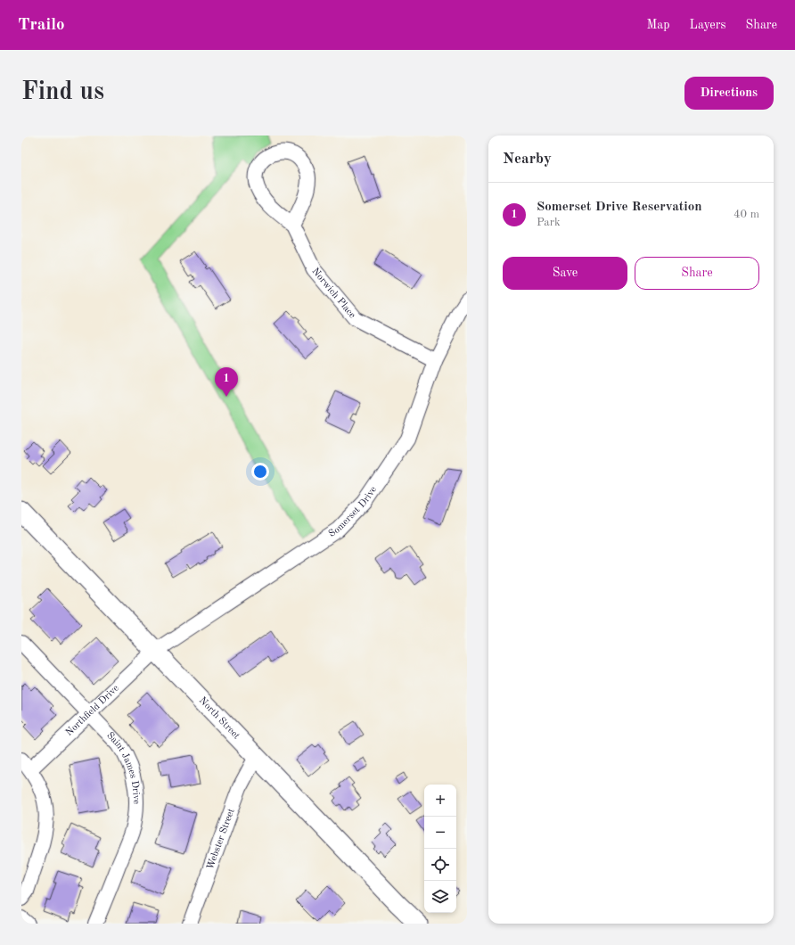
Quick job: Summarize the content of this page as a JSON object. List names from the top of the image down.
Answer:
{
  "streets": {
    "main road": ["North Street"],
    "street": [
      "Norwich Place",
      "Somerset Drive",
      "Northfield Drive",
      "Saint James Drive",
      "Webster Street"
    ]
  },
  "crossings": [
    ["Norwich Place", "Somerset Drive"],
    ["Somerset Drive", "Northfield Drive"],
    ["Somerset Drive", "North Street"],
    ["Northfield Drive", "North Street"],
    ["Northfield Drive", "Saint James Drive"],
    ["North Street", "Webster Street"]
  ],
  "page": {
    "header": "Trailo",
    "nav": ["Map", "Layers", "Share"],
    "buttons": [
      "Directions",
      ["Save", "Share"]
    ],
    "title": "Find us",
    "heading": "Nearby",
    "list": [
      {
        "mark": "1",
        "name": "Somerset Drive Reservation",
        "note": "Park",
        "value": "40 m"
      }
    ],
    "pins": "1",
    "map_buttons": ["+", "−"]
  }
}
